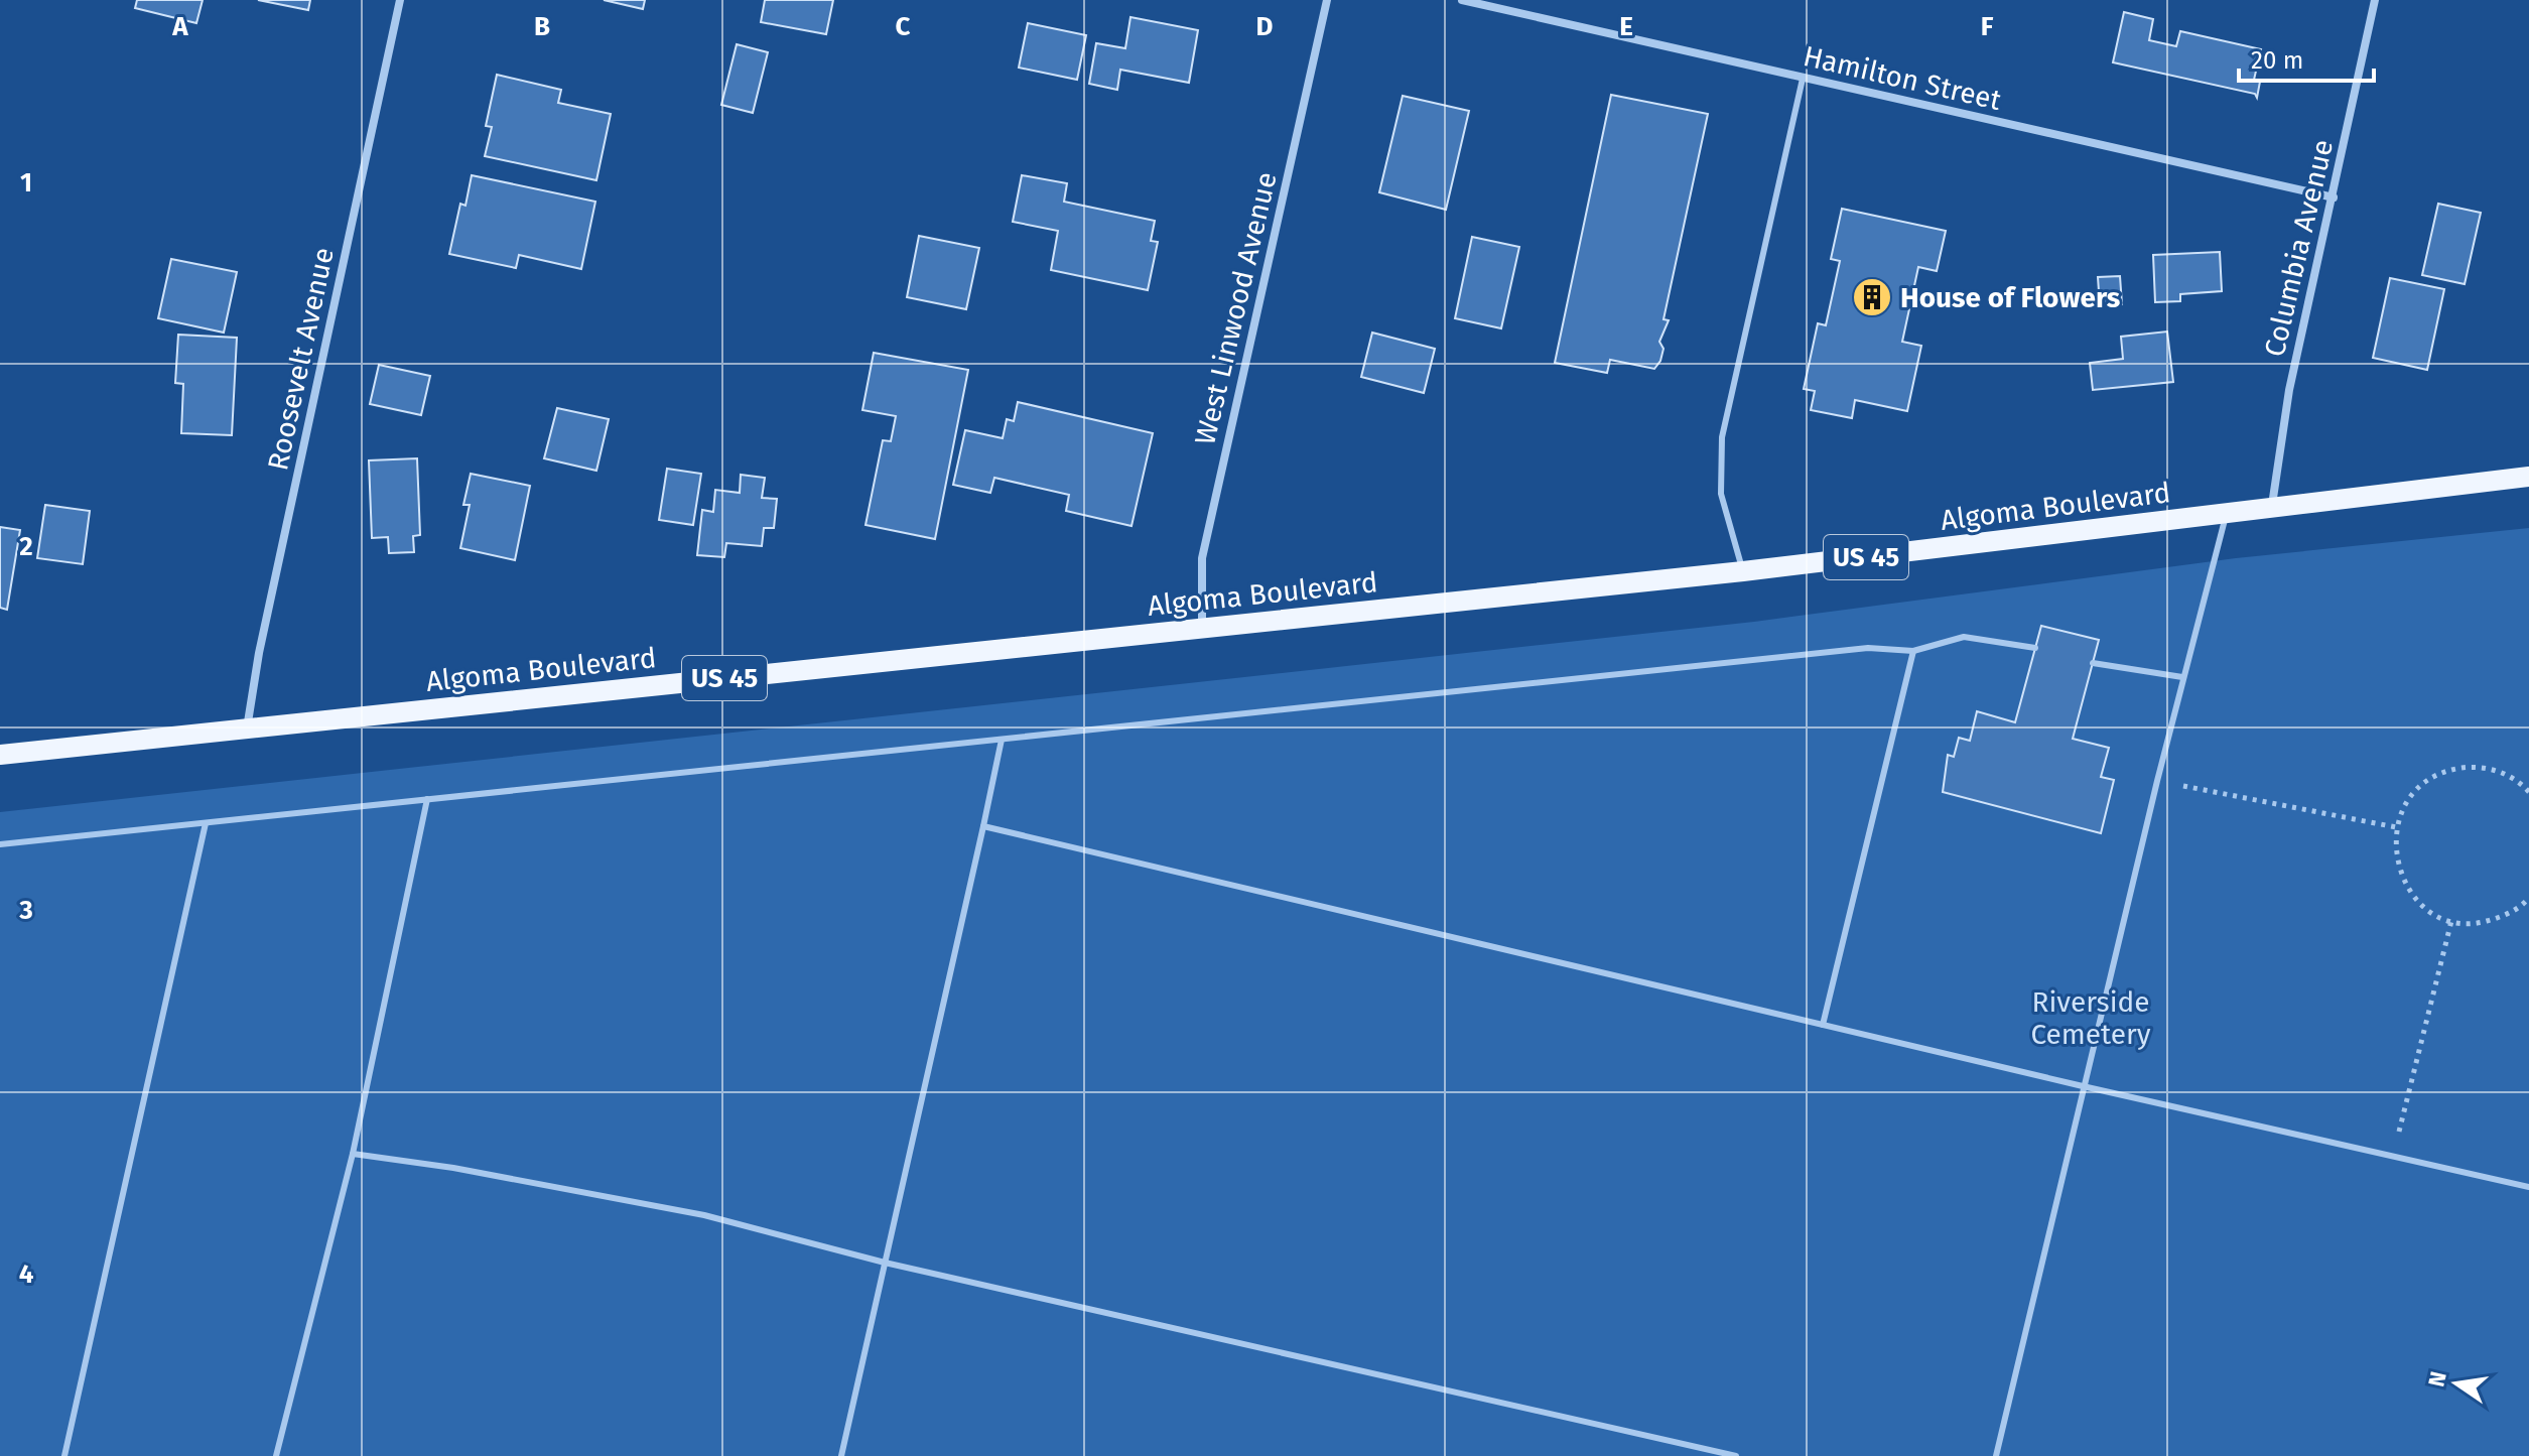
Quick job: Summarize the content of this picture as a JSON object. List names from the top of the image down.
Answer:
{
  "streets": {
    "main road": ["Algoma Boulevard", "US 45"],
    "street": [
      "Hamilton Street",
      "Columbia Avenue",
      "West Linwood Avenue",
      "Roosevelt Avenue"
    ]
  },
  "crossings": [
    ["Hamilton Street", "Columbia Avenue"],
    ["Columbia Avenue", "Algoma Boulevard"],
    ["West Linwood Avenue", "Algoma Boulevard"],
    ["Roosevelt Avenue", "Algoma Boulevard"]
  ],
  "parks": ["Riverside Cemetery"],
  "places": {
    "building": ["House of Flowers"]
  },
  "scale_bar": "20 m",
  "north": "left",
  "grid": {
    "columns": [
      "A",
      "B",
      "C",
      "D",
      "E",
      "F"
    ],
    "rows": [
      "1",
      "2",
      "3",
      "4"
    ]
  }
}
